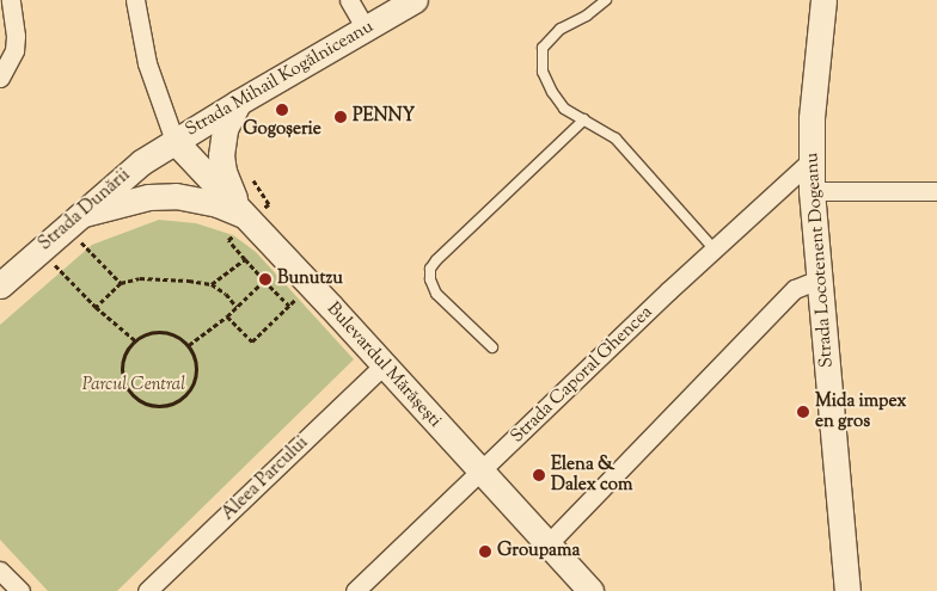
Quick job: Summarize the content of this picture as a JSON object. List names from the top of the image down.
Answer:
{
  "streets": {
    "main road": [
      "Strada Mihail Kogălniceanu",
      "Strada Dunării",
      "Strada Locotenent Dogeanu",
      "Bulevardul Mărășești"
    ],
    "street": ["Strada Caporal Ghencea", "Aleea Parcului"]
  },
  "crossings": [
    ["Strada Mihail Kogălniceanu", "Strada Dunării"],
    ["Strada Mihail Kogălniceanu", "Bulevardul Mărășești"],
    ["Strada Dunării", "Bulevardul Mărășești"],
    ["Strada Locotenent Dogeanu", "Strada Caporal Ghencea"],
    ["Bulevardul Mărășești", "Strada Caporal Ghencea"],
    ["Bulevardul Mărășești", "Aleea Parcului"]
  ],
  "parks": ["Parcul Central"],
  "places": [
    "Gogoșerie",
    "PENNY",
    "Bunutzu",
    "Mida impex en gros",
    "Elena & Dalex com",
    "Groupama"
  ]
}
